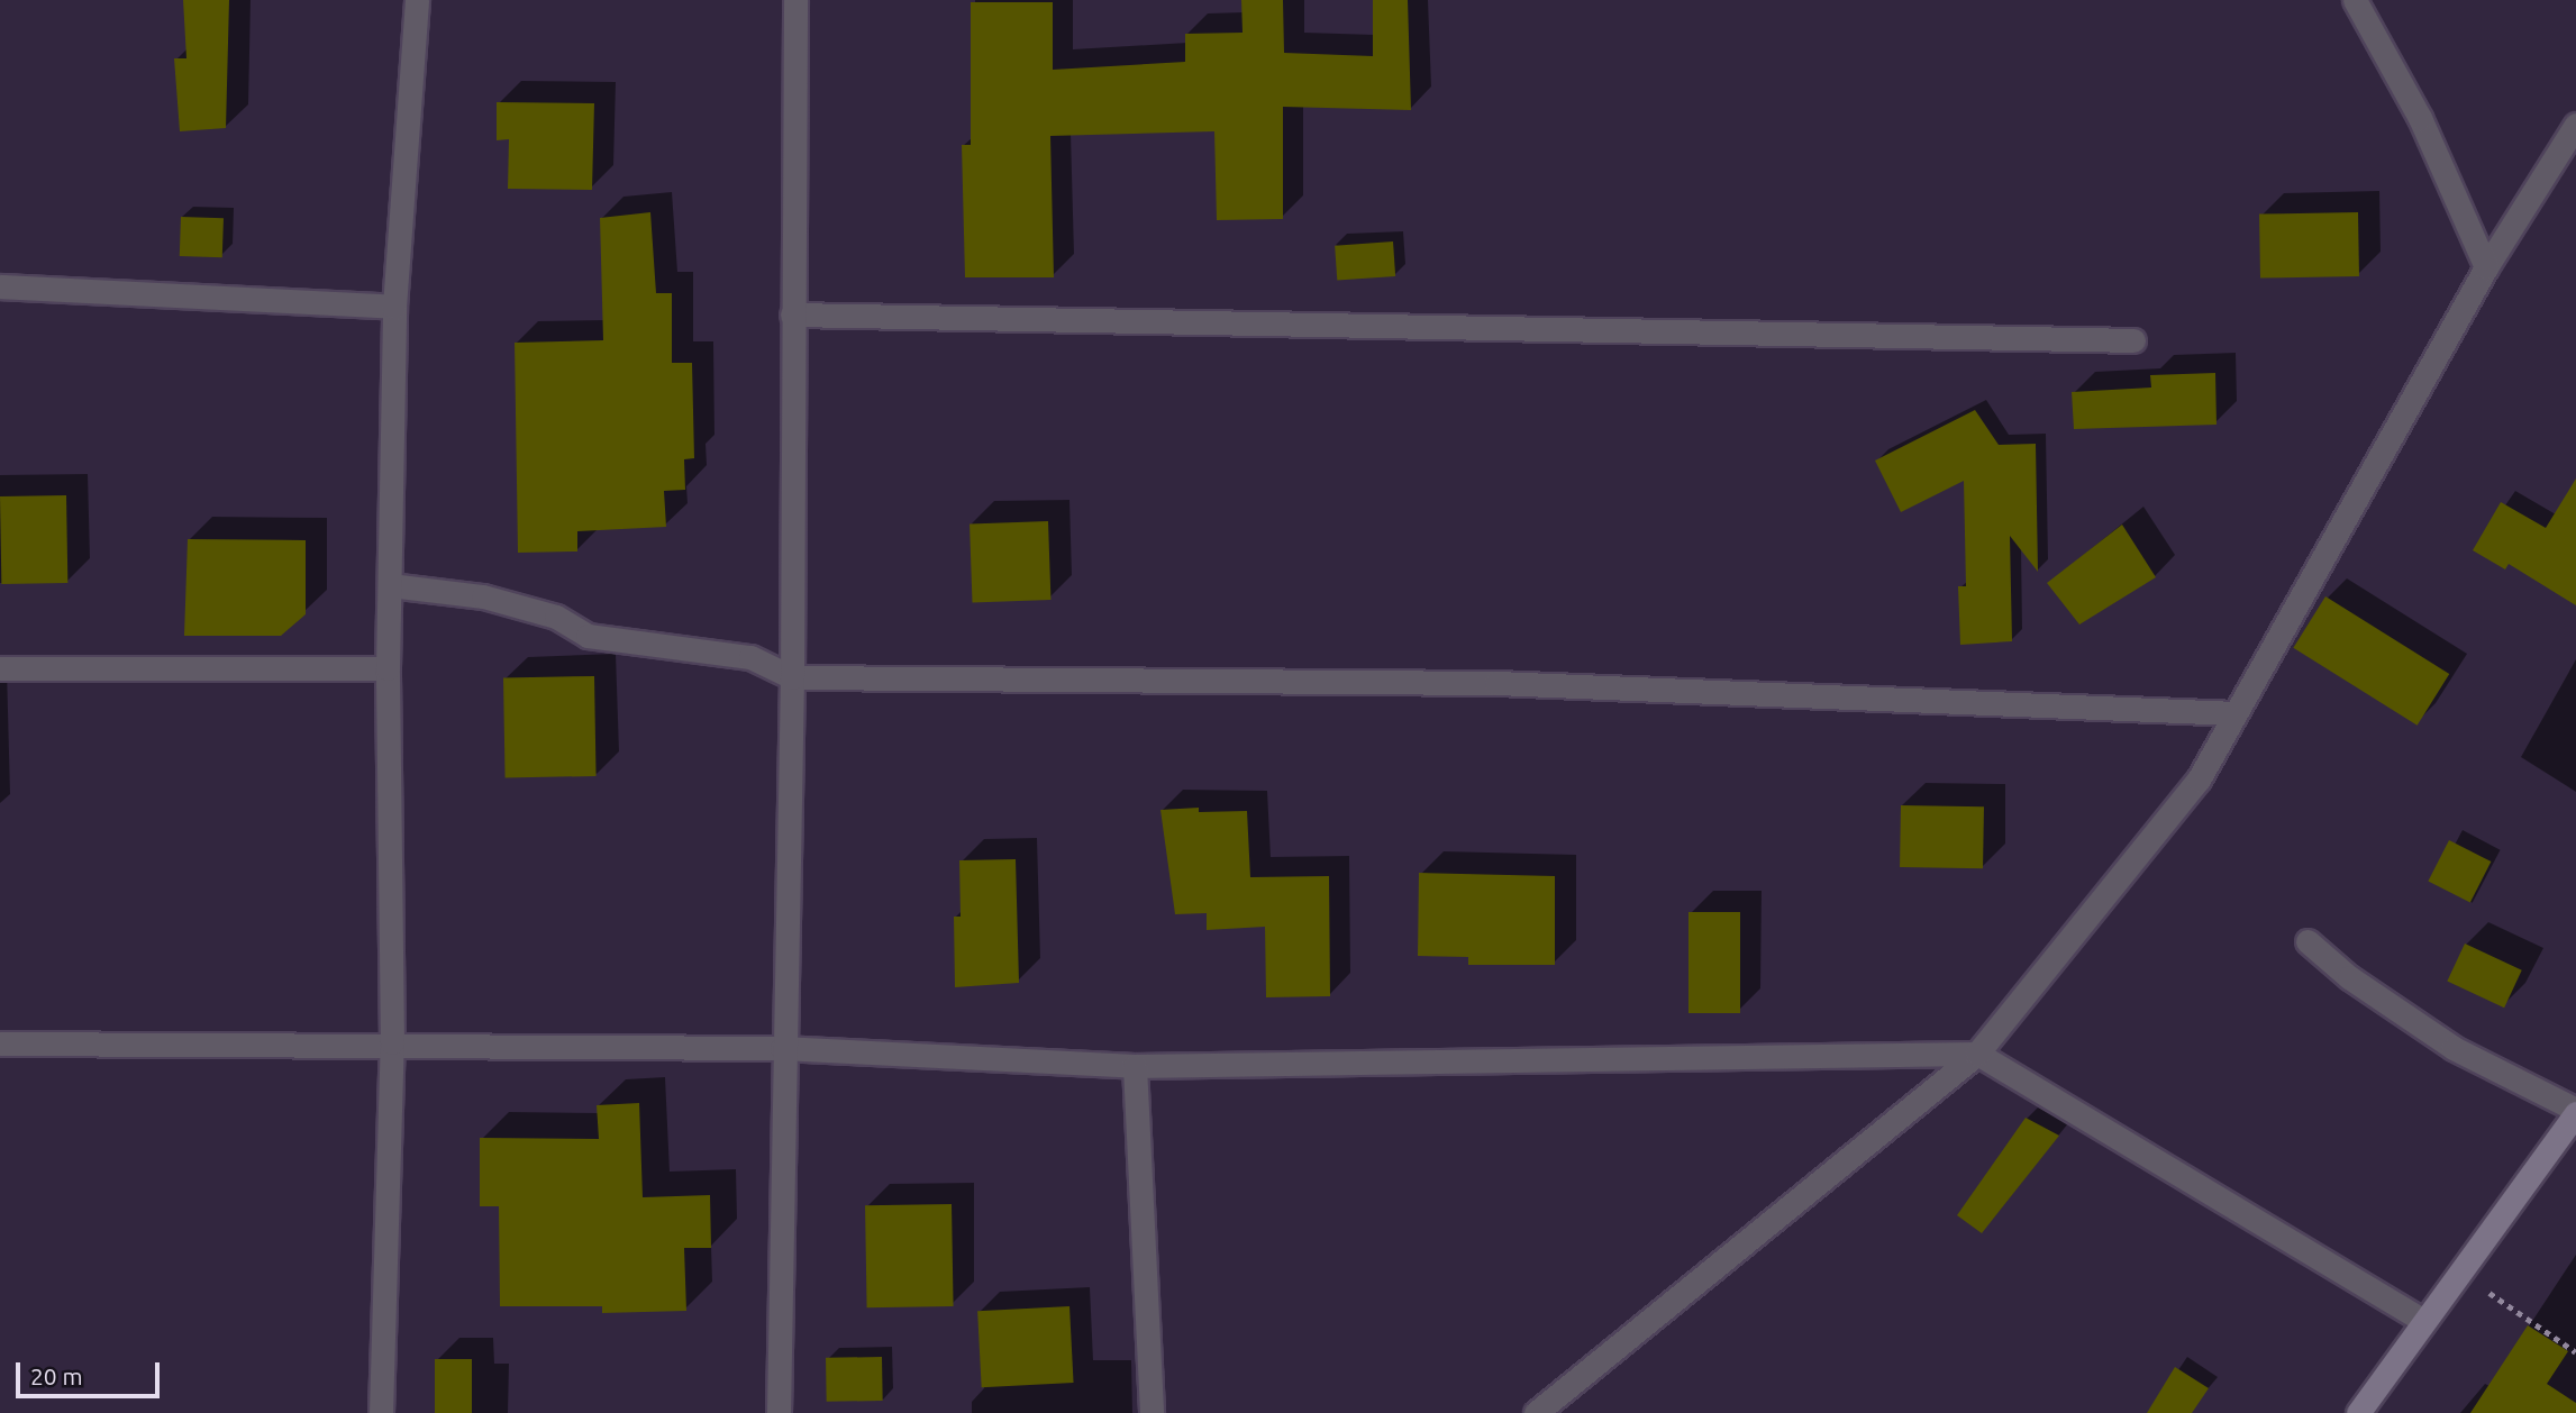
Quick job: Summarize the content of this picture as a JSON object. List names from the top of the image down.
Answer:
{
  "scale_bar": "20 m"
}
